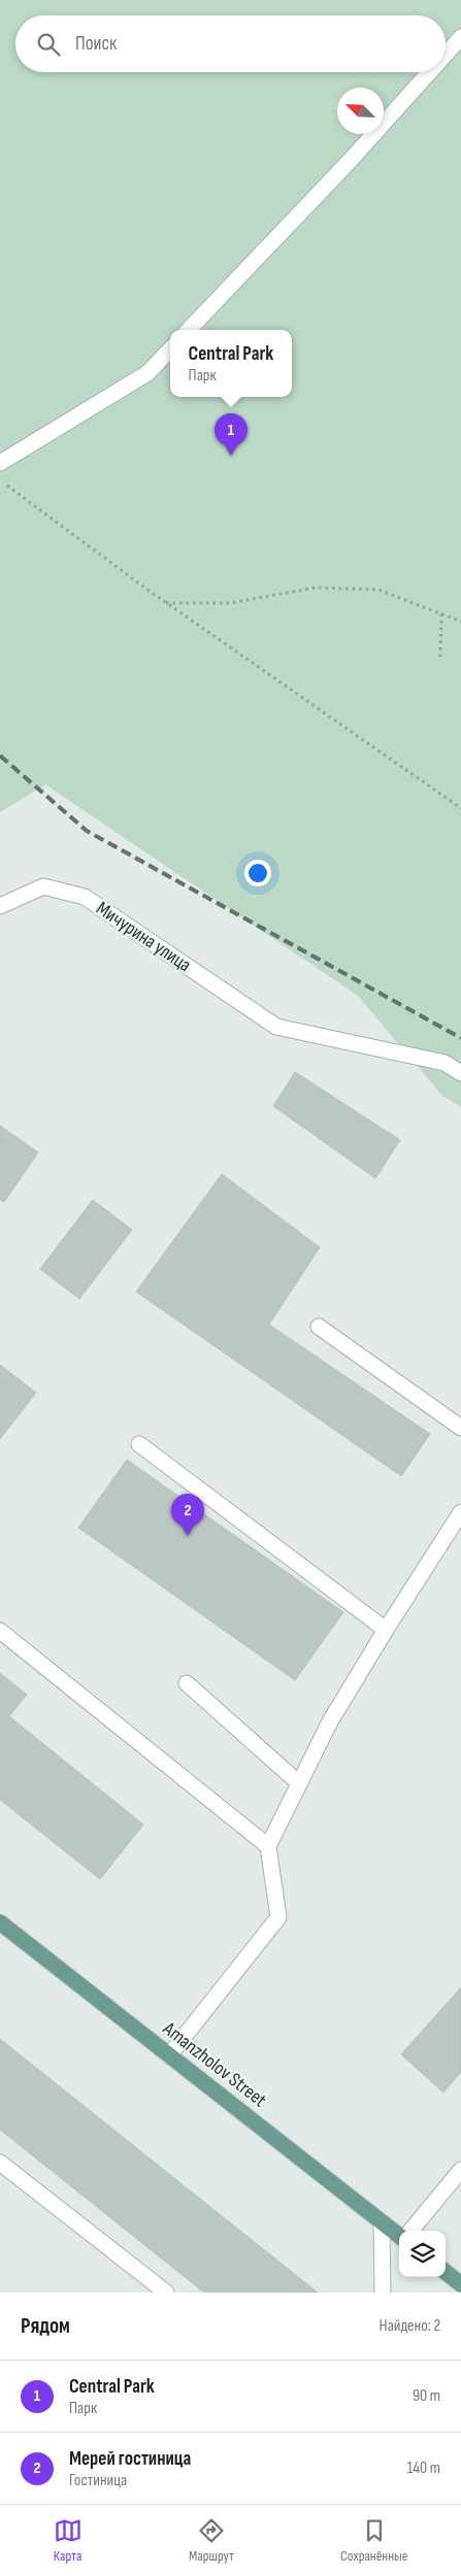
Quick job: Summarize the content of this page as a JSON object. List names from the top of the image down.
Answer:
{
  "streets": {
    "main road": ["Amanzholov Street"],
    "street": ["Мичурина улица"]
  },
  "north": "top left",
  "page": {
    "search": "Поиск",
    "popup": ["Central Park", "Парк"],
    "pins": ["1", "2"],
    "heading": ["Рядом", "Найдено: 2"],
    "list": [
      {
        "mark": "1",
        "name": "Central Park",
        "note": "Парк",
        "value": "90 m"
      },
      {
        "mark": "2",
        "name": "Мерей гостиница",
        "note": "Гостиница",
        "value": "140 m"
      }
    ],
    "nav": ["Карта", "Маршрут", "Сохранённые"]
  }
}
